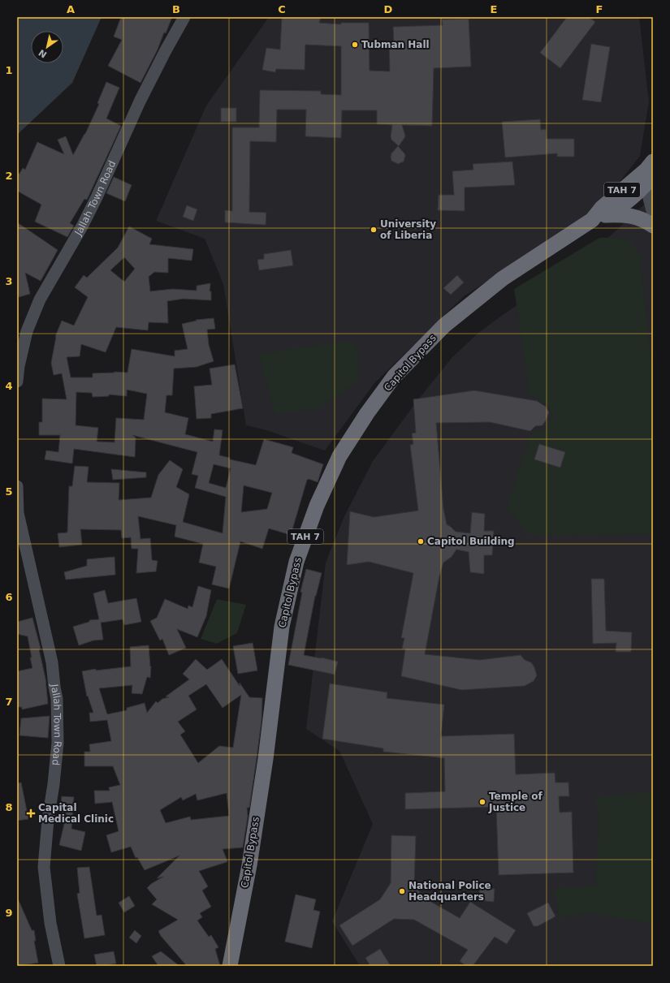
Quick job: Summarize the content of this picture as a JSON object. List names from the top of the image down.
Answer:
{
  "streets": {
    "highway": ["TAH 7", "Capitol Bypass"],
    "street": ["Jallah Town Road"]
  },
  "places": {
    "other": [
      "Tubman Hall",
      "University of Liberia",
      "Capitol Building",
      "Temple of Justice",
      "National Police Headquarters"
    ],
    "health": ["Capital Medical Clinic"]
  },
  "north": "bottom left",
  "grid": {
    "columns": [
      "A",
      "B",
      "C",
      "D",
      "E",
      "F"
    ],
    "rows": [
      "1",
      "2",
      "3",
      "4",
      "5",
      "6",
      "7",
      "8",
      "9"
    ]
  }
}
